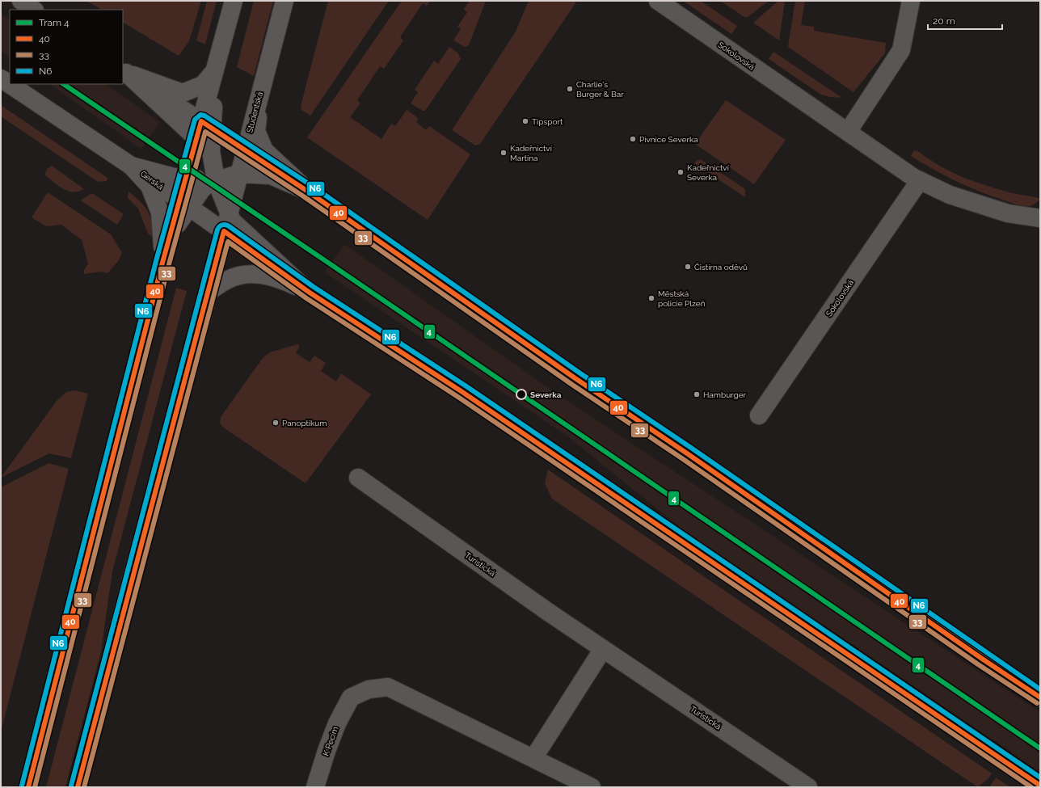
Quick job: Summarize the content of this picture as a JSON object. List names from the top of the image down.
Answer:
{
  "streets": {
    "main road": ["Studentská", "Gerská"],
    "street": ["Sokolovská", "Turistická", "K Pecím"]
  },
  "crossings": [
    ["Studentská", "Gerská"]
  ],
  "places": [
    "Charlie's Burger & Bar",
    "Tipsport",
    "Pivnice Severka",
    "Kadeřnictví Martina",
    "Kadeřnictví Severka",
    "Čistírna oděvů",
    "Městská policie Plzeň",
    "Severka",
    "Hamburger",
    "Panoptikum"
  ],
  "lines": [
    "tram line 4",
    "transit line N6",
    "transit line 40",
    "transit line 33"
  ],
  "legend": [
    "Tram 4",
    "40",
    "33",
    "N6"
  ],
  "scale_bar": "20 m"
}
